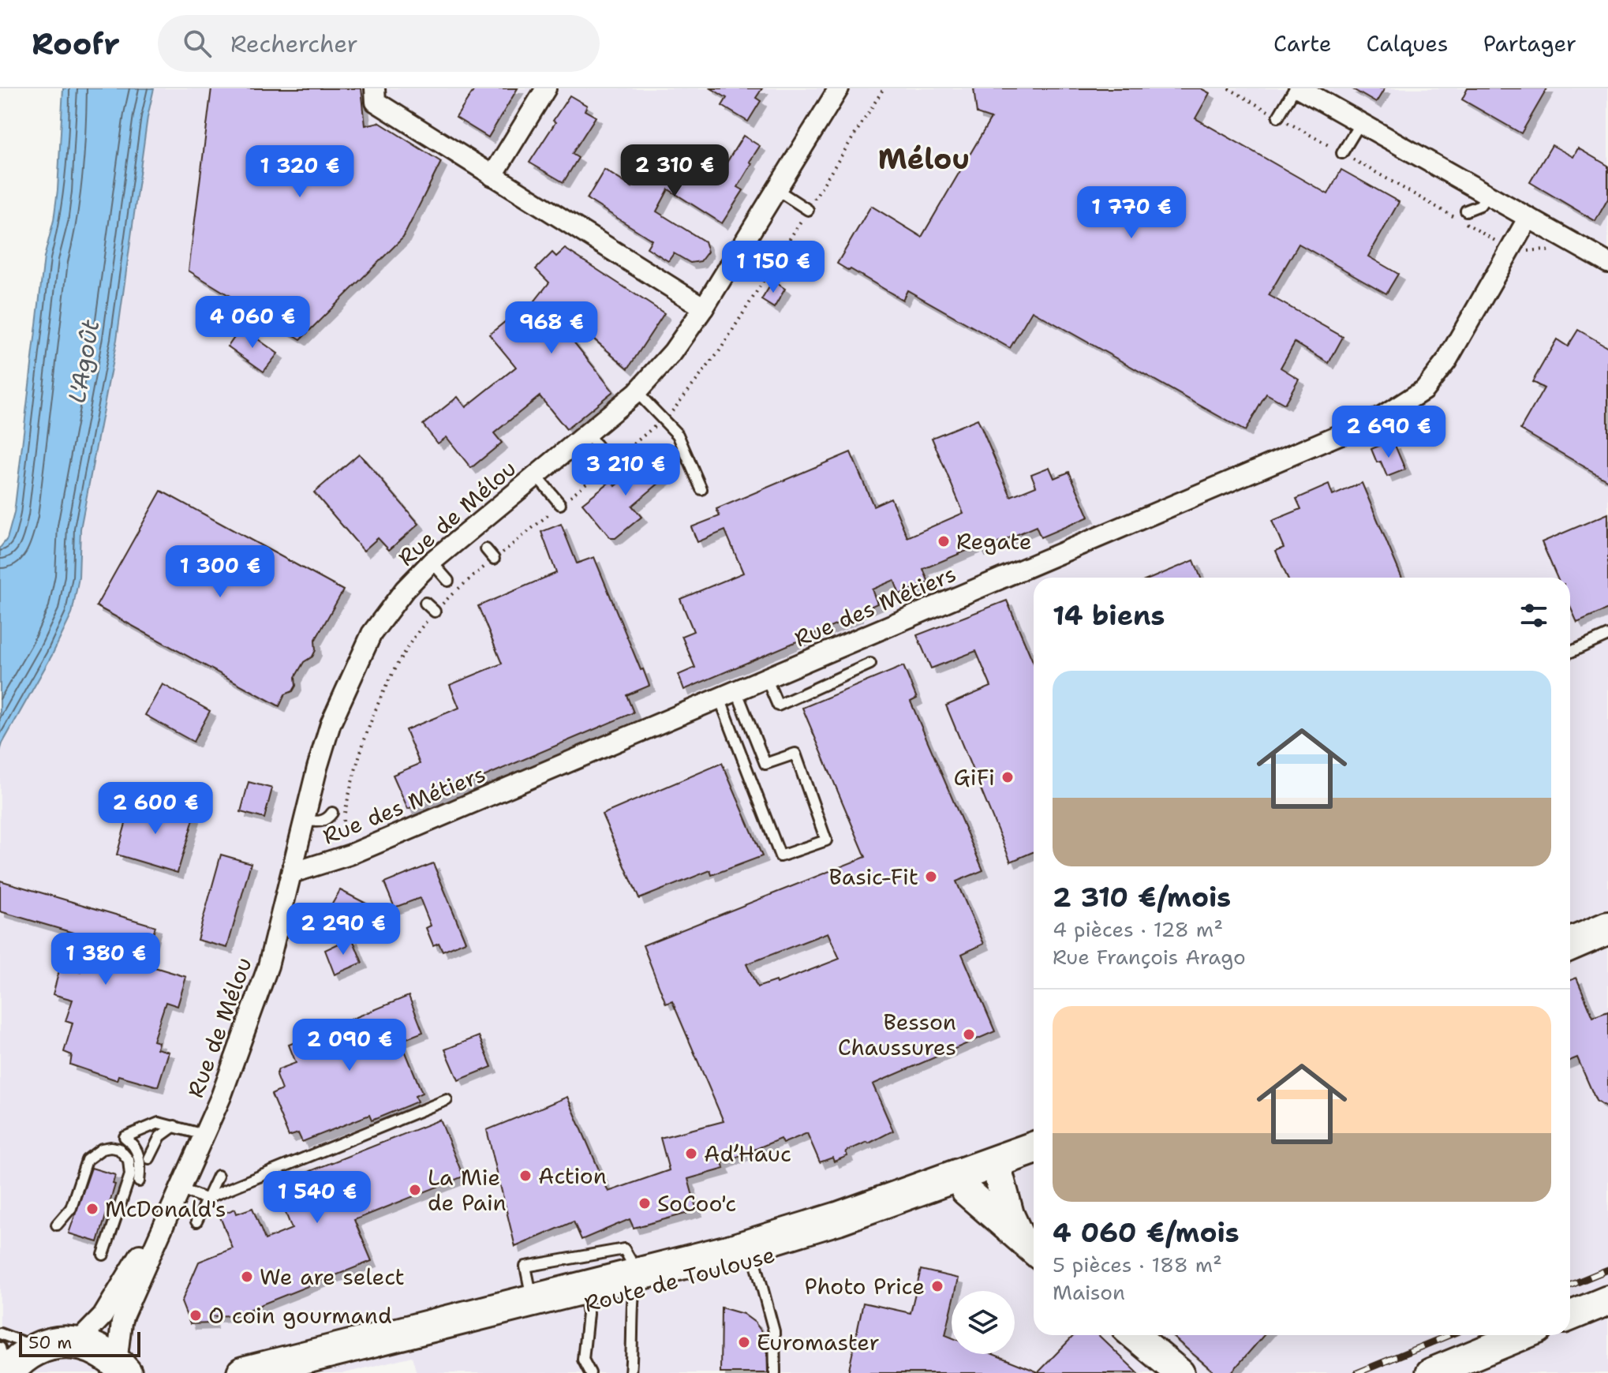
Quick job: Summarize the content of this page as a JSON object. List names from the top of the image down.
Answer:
{
  "streets": {
    "main road": ["Route de Toulouse"],
    "street": ["Rue de Mélou", "Rue des Métiers"]
  },
  "crossings": [
    ["Rue de Mélou", "Rue des Métiers"]
  ],
  "districts": ["Mélou"],
  "water": ["L'Agoût"],
  "places": [
    "Regate",
    "GiFi",
    "Basic-Fit",
    "Besson Chaussures",
    "Ad’Hauc",
    "Action",
    "La Mie de Pain",
    "SoCoo'c",
    "McDonald's",
    "We are select",
    "Photo Price",
    "O coin gourmand",
    "Euromaster"
  ],
  "scale_bar": "50 m",
  "page": {
    "header": "Roofr",
    "search": "Rechercher",
    "nav": ["Carte", "Calques", "Partager"],
    "price": [
      "2 310 €",
      "1 320 €",
      "1 770 €",
      "1 150 €",
      "4 060 €",
      "968 €",
      "2 690 €",
      "3 210 €",
      "1 300 €",
      "2 600 €",
      "2 290 €",
      "1 380 €",
      "2 090 €",
      "1 540 €"
    ],
    "heading": "14 biens",
    "list": [
      {
        "name": "2 310 €/mois",
        "note": "4 pièces · 128 m² · Rue François Arago"
      },
      {
        "name": "4 060 €/mois",
        "note": "5 pièces · 188 m² · Maison"
      }
    ],
    "scale": "50 m"
  }
}
